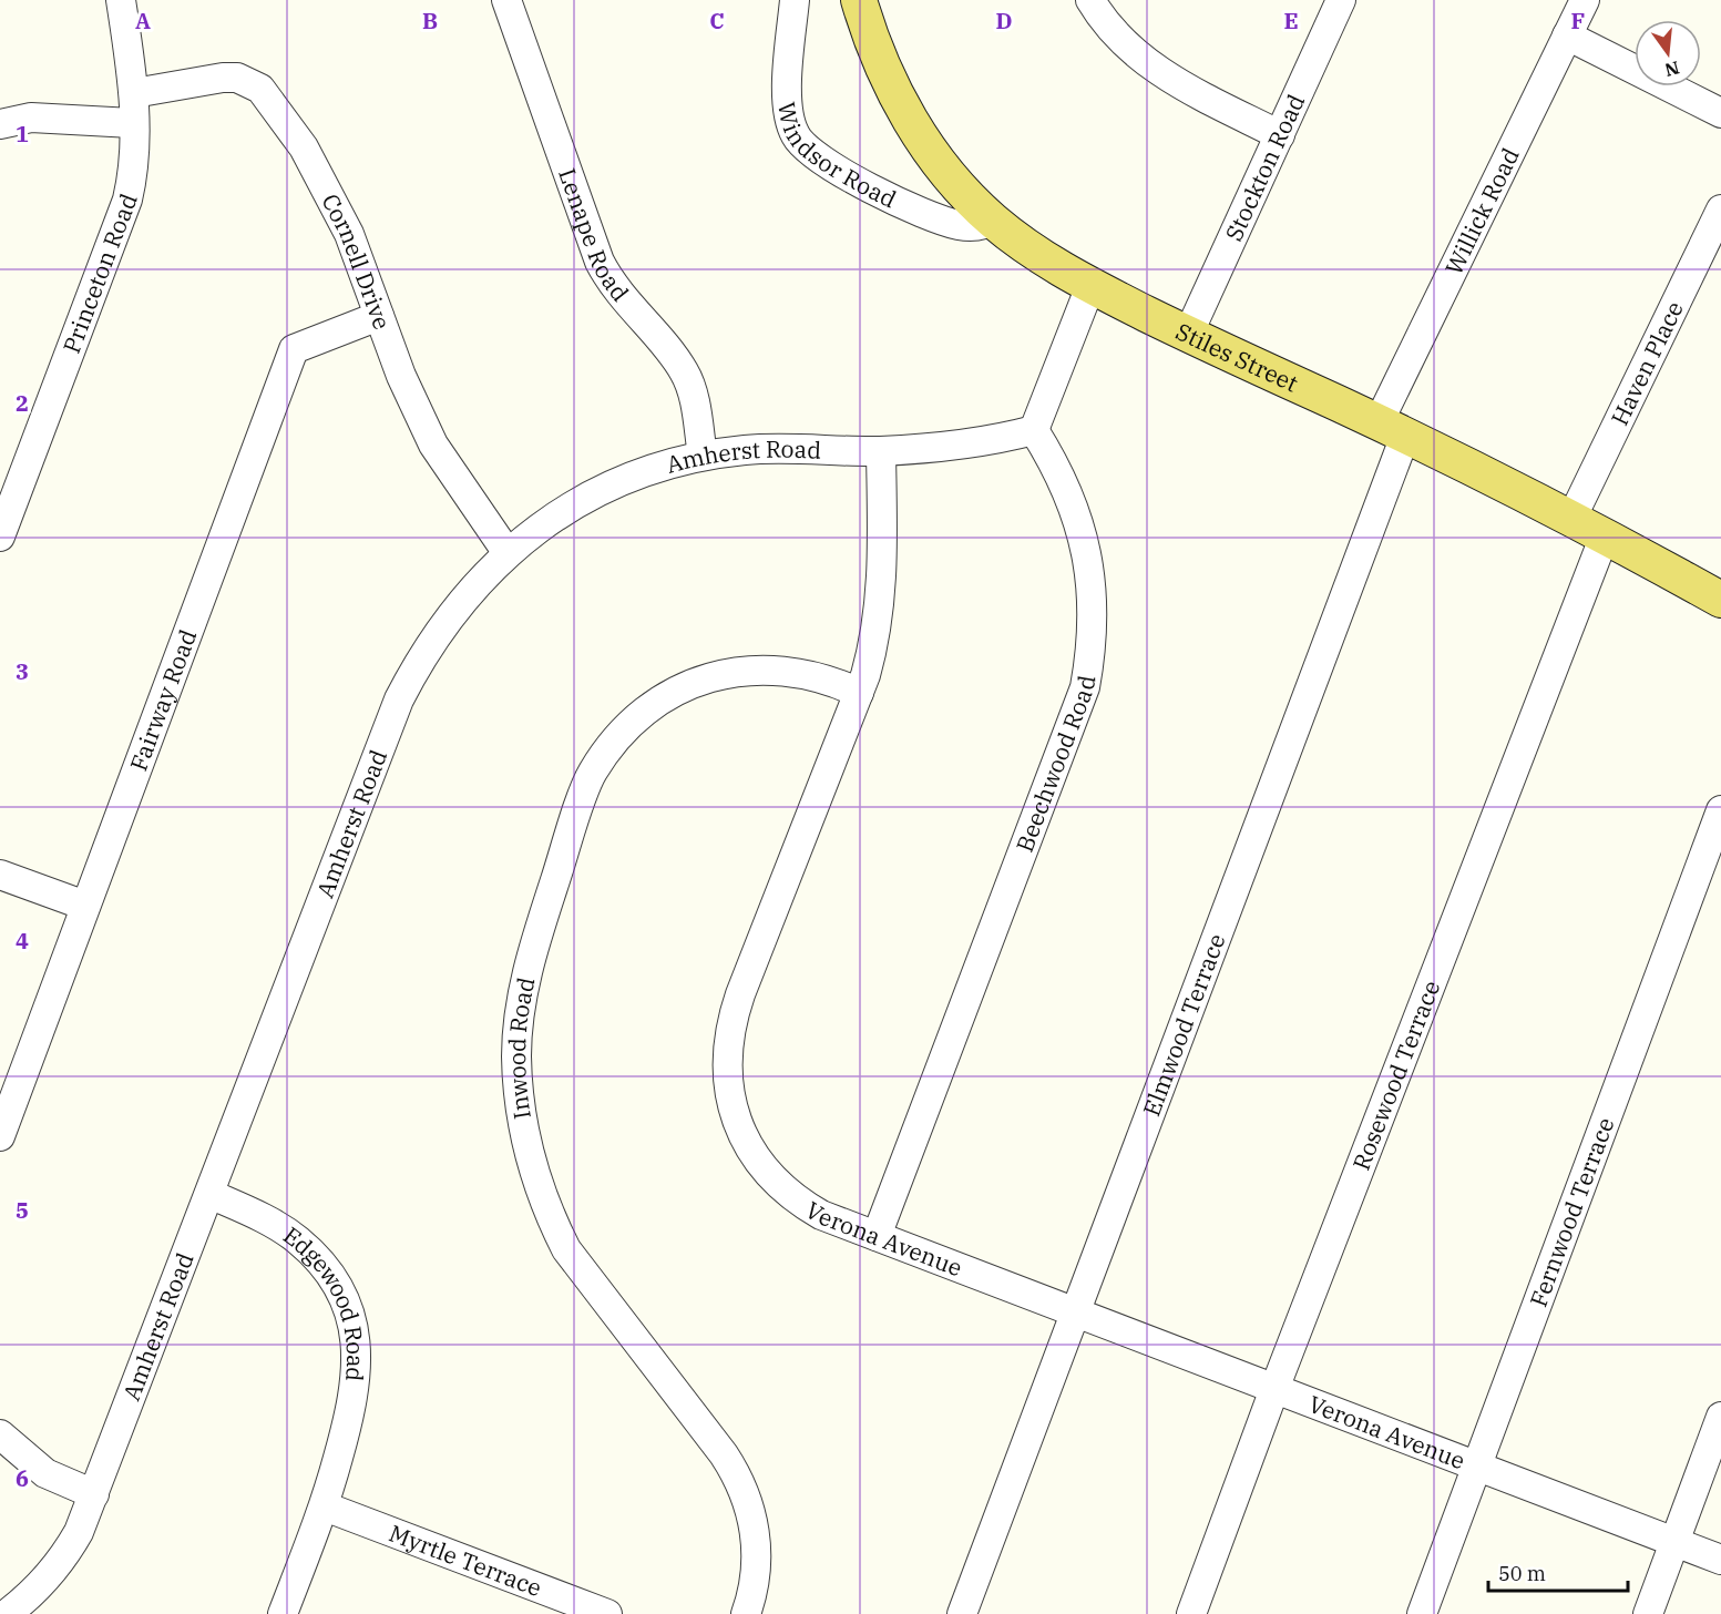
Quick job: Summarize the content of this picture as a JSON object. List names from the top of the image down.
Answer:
{
  "streets": {
    "main road": ["Stiles Street"],
    "street": [
      "Windsor Road",
      "Stockton Road",
      "Willick Road",
      "Lenape Road",
      "Cornell Drive",
      "Princeton Road",
      "Haven Place",
      "Amherst Road",
      "Fairway Road",
      "Beechwood Road",
      "Elmwood Terrace",
      "Inwood Road",
      "Rosewood Terrace",
      "Fernwood Terrace",
      "Verona Avenue",
      "Edgewood Road",
      "Myrtle Terrace"
    ]
  },
  "crossings": [
    ["Windsor Road", "Stiles Street"],
    ["Stockton Road", "Stiles Street"],
    ["Willick Road", "Stiles Street"],
    ["Willick Road", "Elmwood Terrace"],
    ["Lenape Road", "Amherst Road"],
    ["Cornell Drive", "Princeton Road"],
    ["Cornell Drive", "Amherst Road"],
    ["Cornell Drive", "Fairway Road"],
    ["Stiles Street", "Haven Place"],
    ["Stiles Street", "Elmwood Terrace"],
    ["Stiles Street", "Rosewood Terrace"],
    ["Amherst Road", "Beechwood Road"],
    ["Amherst Road", "Verona Avenue"],
    ["Amherst Road", "Edgewood Road"],
    ["Beechwood Road", "Verona Avenue"],
    ["Elmwood Terrace", "Verona Avenue"],
    ["Inwood Road", "Verona Avenue"],
    ["Rosewood Terrace", "Verona Avenue"],
    ["Fernwood Terrace", "Verona Avenue"],
    ["Edgewood Road", "Myrtle Terrace"]
  ],
  "scale_bar": "50 m",
  "north": "bottom",
  "grid": {
    "columns": [
      "A",
      "B",
      "C",
      "D",
      "E",
      "F"
    ],
    "rows": [
      "1",
      "2",
      "3",
      "4",
      "5",
      "6"
    ]
  }
}
